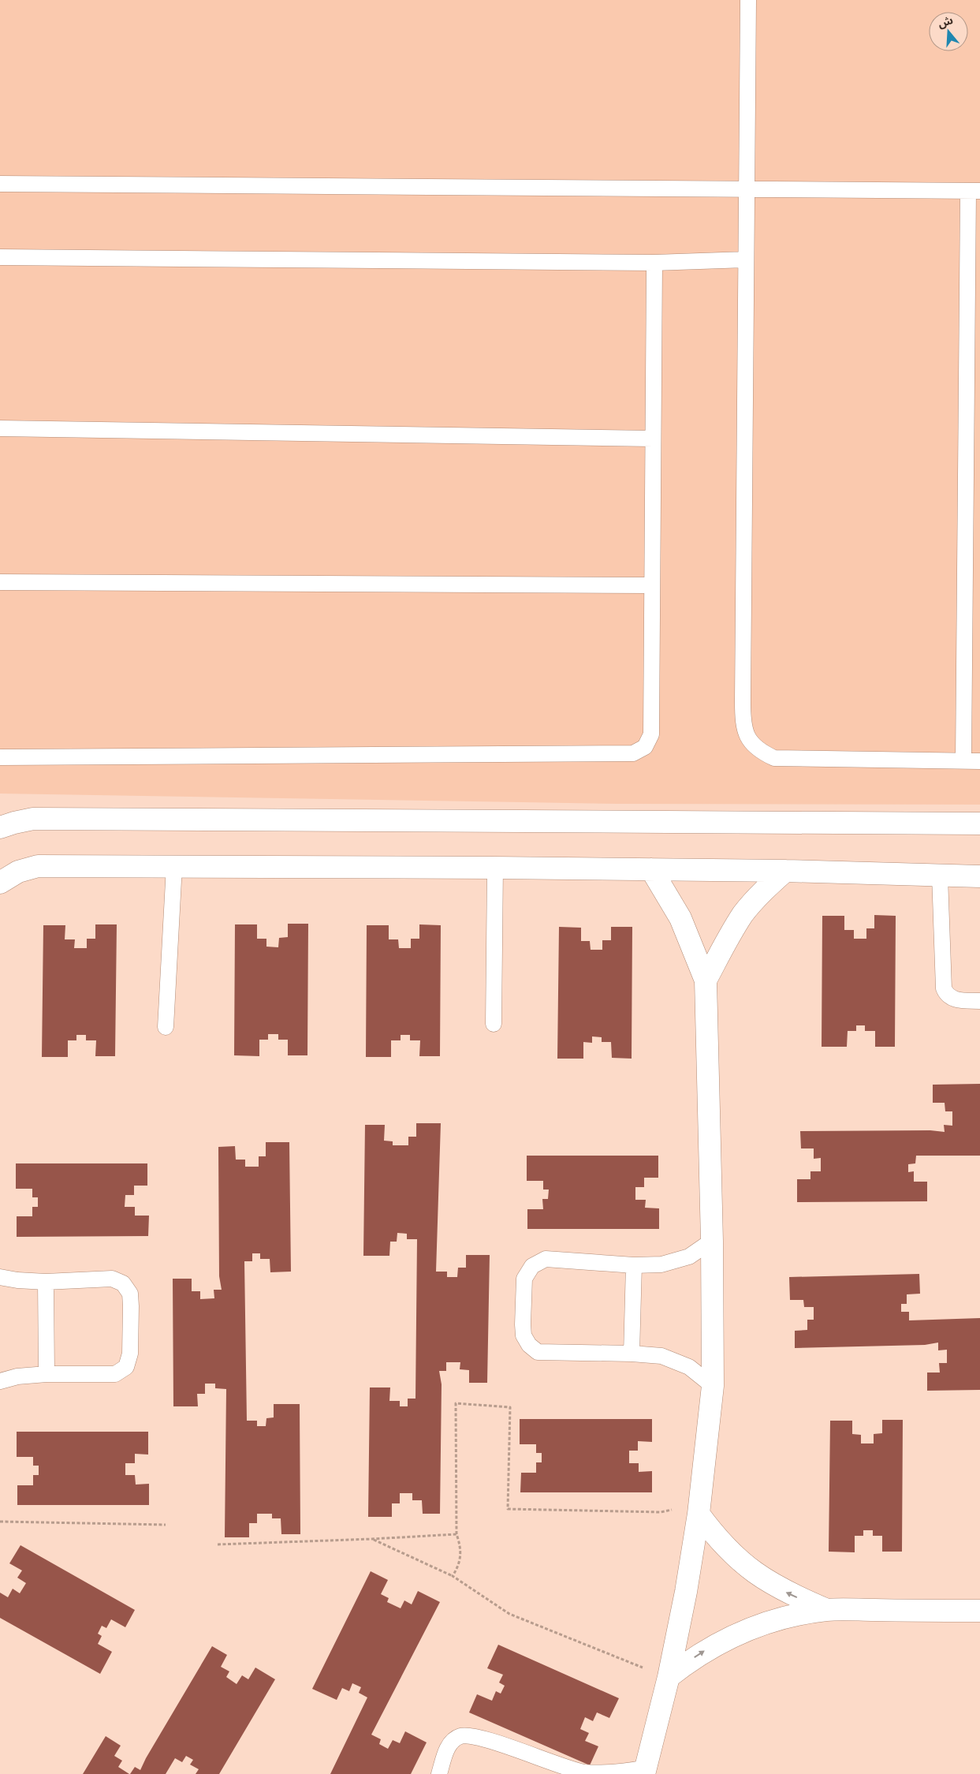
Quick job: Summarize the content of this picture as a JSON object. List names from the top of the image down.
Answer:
{
  "north": "top"
}
